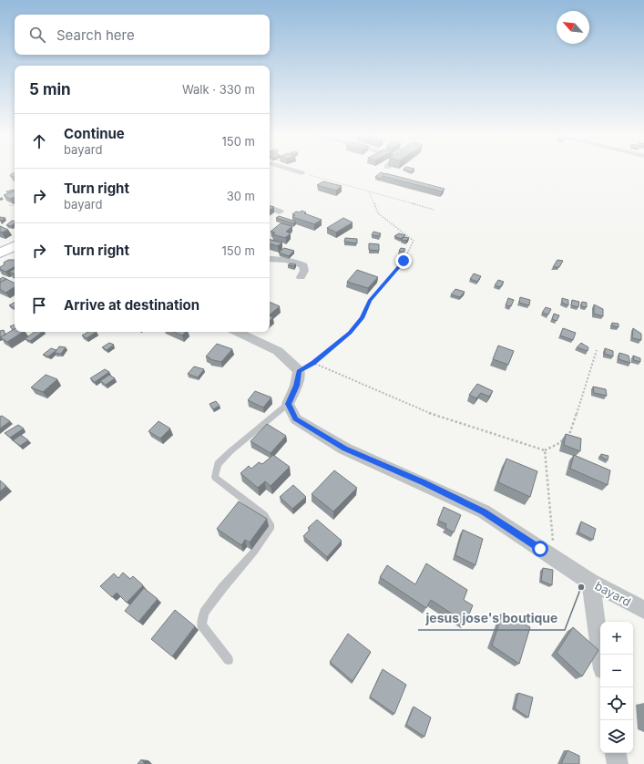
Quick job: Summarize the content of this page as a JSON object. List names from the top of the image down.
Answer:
{
  "streets": {
    "street": ["bayard"]
  },
  "places": ["jesus jose's boutique"],
  "north": "top left",
  "page": {
    "search": "Search here",
    "heading": ["5 min", "Walk · 330 m"],
    "list": [
      ["Continue", "bayard", "150 m"],
      ["Turn right", "bayard", "30 m"],
      ["Turn right", "150 m"],
      "Arrive at destination"
    ],
    "map_buttons": ["+", "−"]
  }
}
